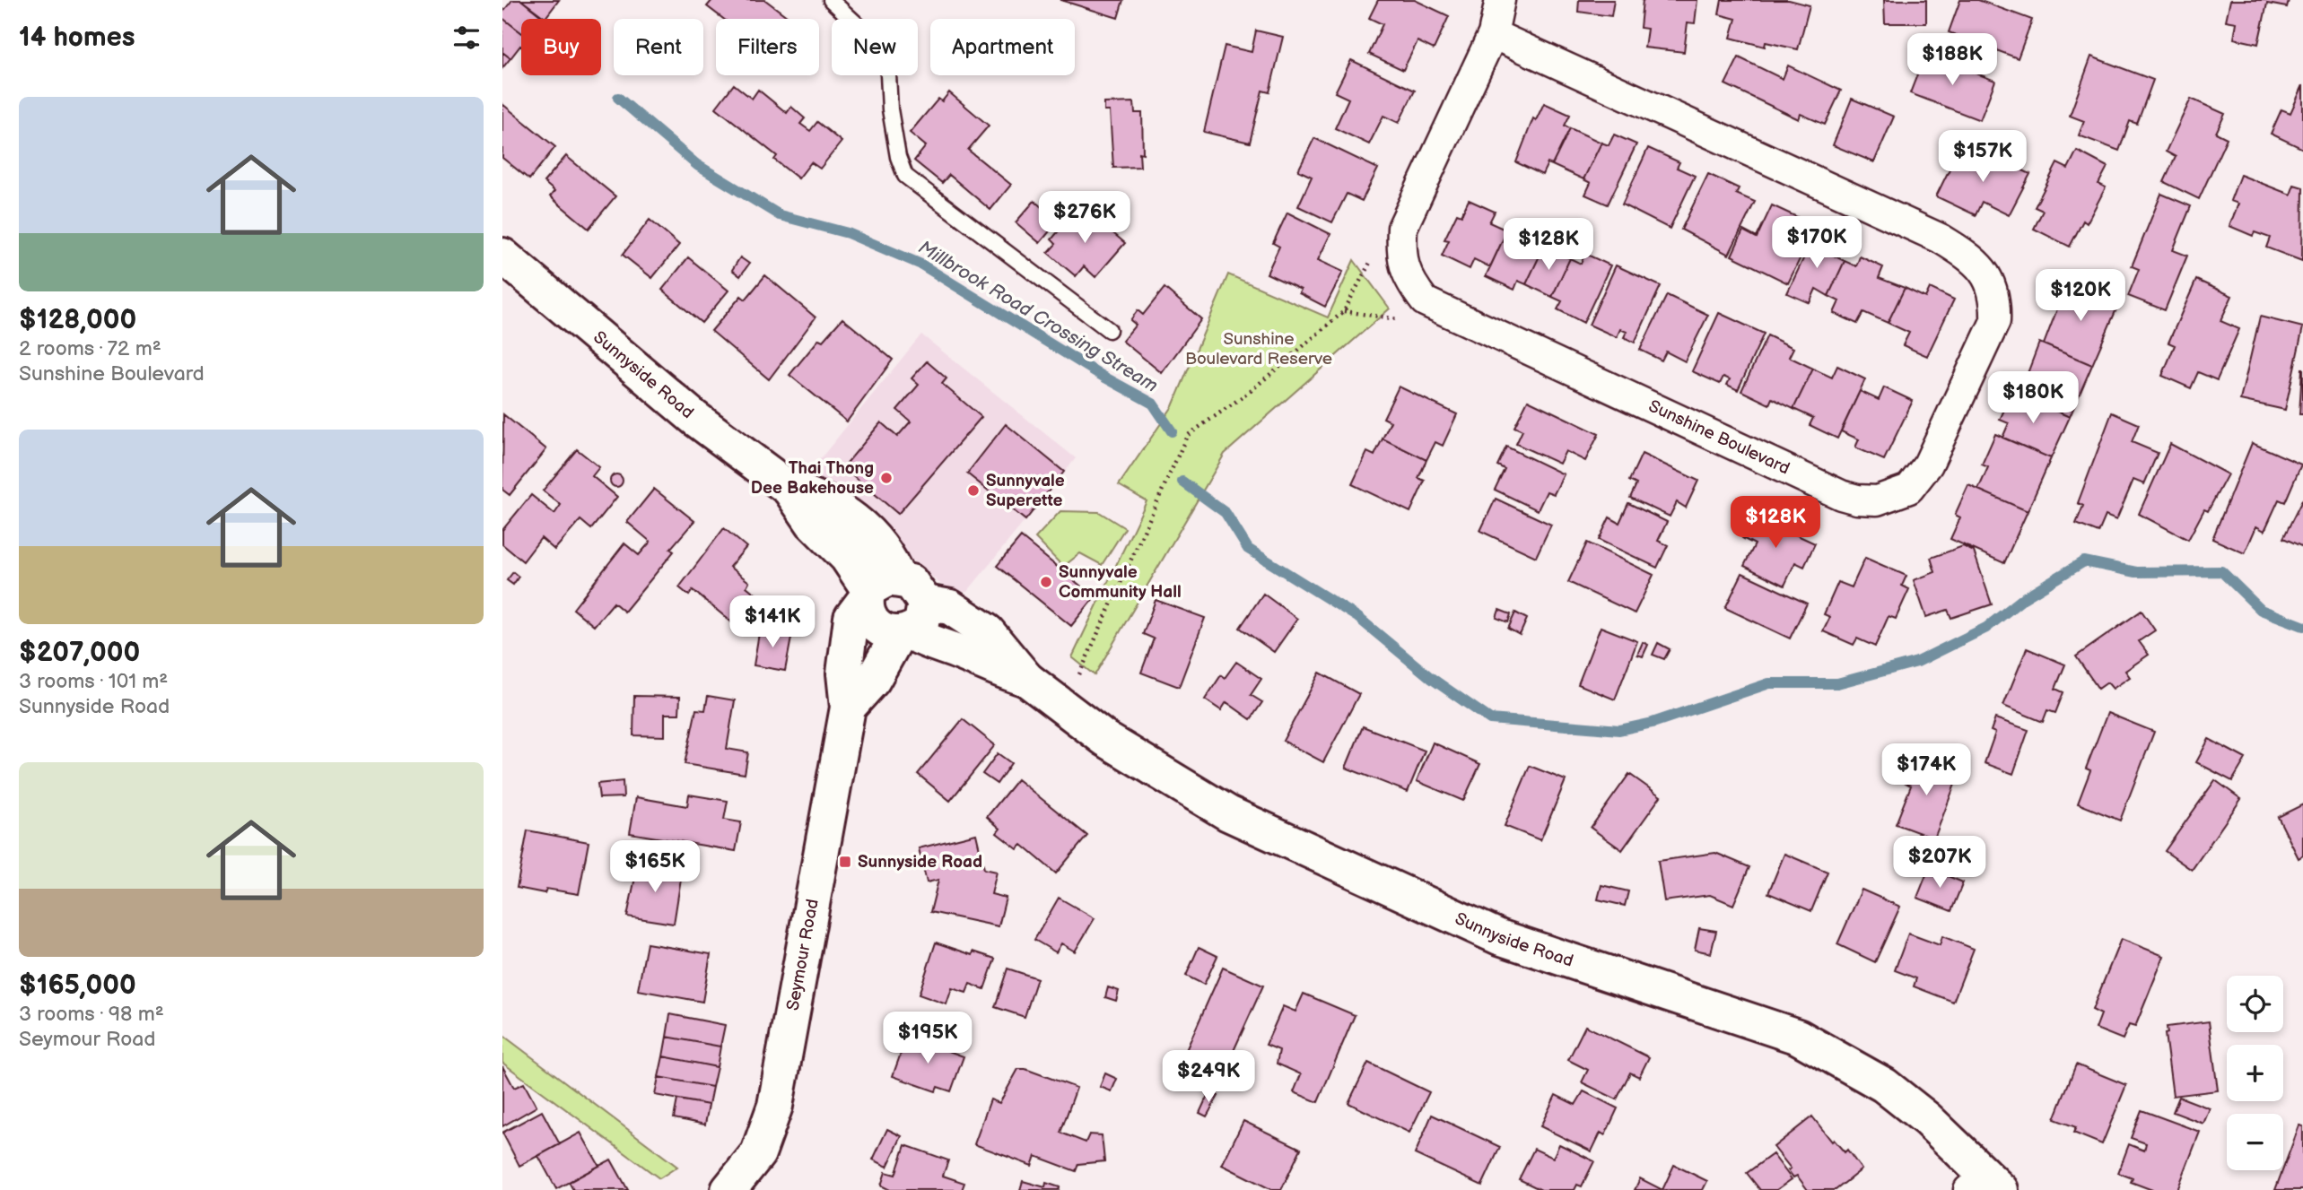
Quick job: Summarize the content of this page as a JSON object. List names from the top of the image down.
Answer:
{
  "streets": {
    "main road": ["Sunnyside Road", "Seymour Road"],
    "street": ["Sunshine Boulevard"]
  },
  "crossings": [
    ["Sunnyside Road", "Seymour Road"]
  ],
  "water": ["Millbrook Road Crossing Stream"],
  "parks": ["Sunshine Boulevard Reserve"],
  "places": {
    "other": ["Thai Thong Dee Bakehouse", "Sunnyvale Superette", "Sunnyvale Community Hall"],
    "transit": ["Sunnyside Road"]
  },
  "page": {
    "heading": "14 homes",
    "chip": [
      "Buy",
      "Rent",
      "Filters",
      "New",
      "Apartment"
    ],
    "price": [
      "$188K",
      "$157K",
      "$276K",
      "$170K",
      "$128K",
      "$120K",
      "$180K",
      "$128K",
      "$141K",
      "$174K",
      "$207K",
      "$165K",
      "$195K",
      "$249K"
    ],
    "list": [
      {
        "name": "$128,000",
        "note": "2 rooms · 72 m² · Sunshine Boulevard"
      },
      {
        "name": "$207,000",
        "note": "3 rooms · 101 m² · Sunnyside Road"
      },
      {
        "name": "$165,000",
        "note": "3 rooms · 98 m² · Seymour Road"
      }
    ],
    "map_buttons": ["+", "−"]
  }
}
